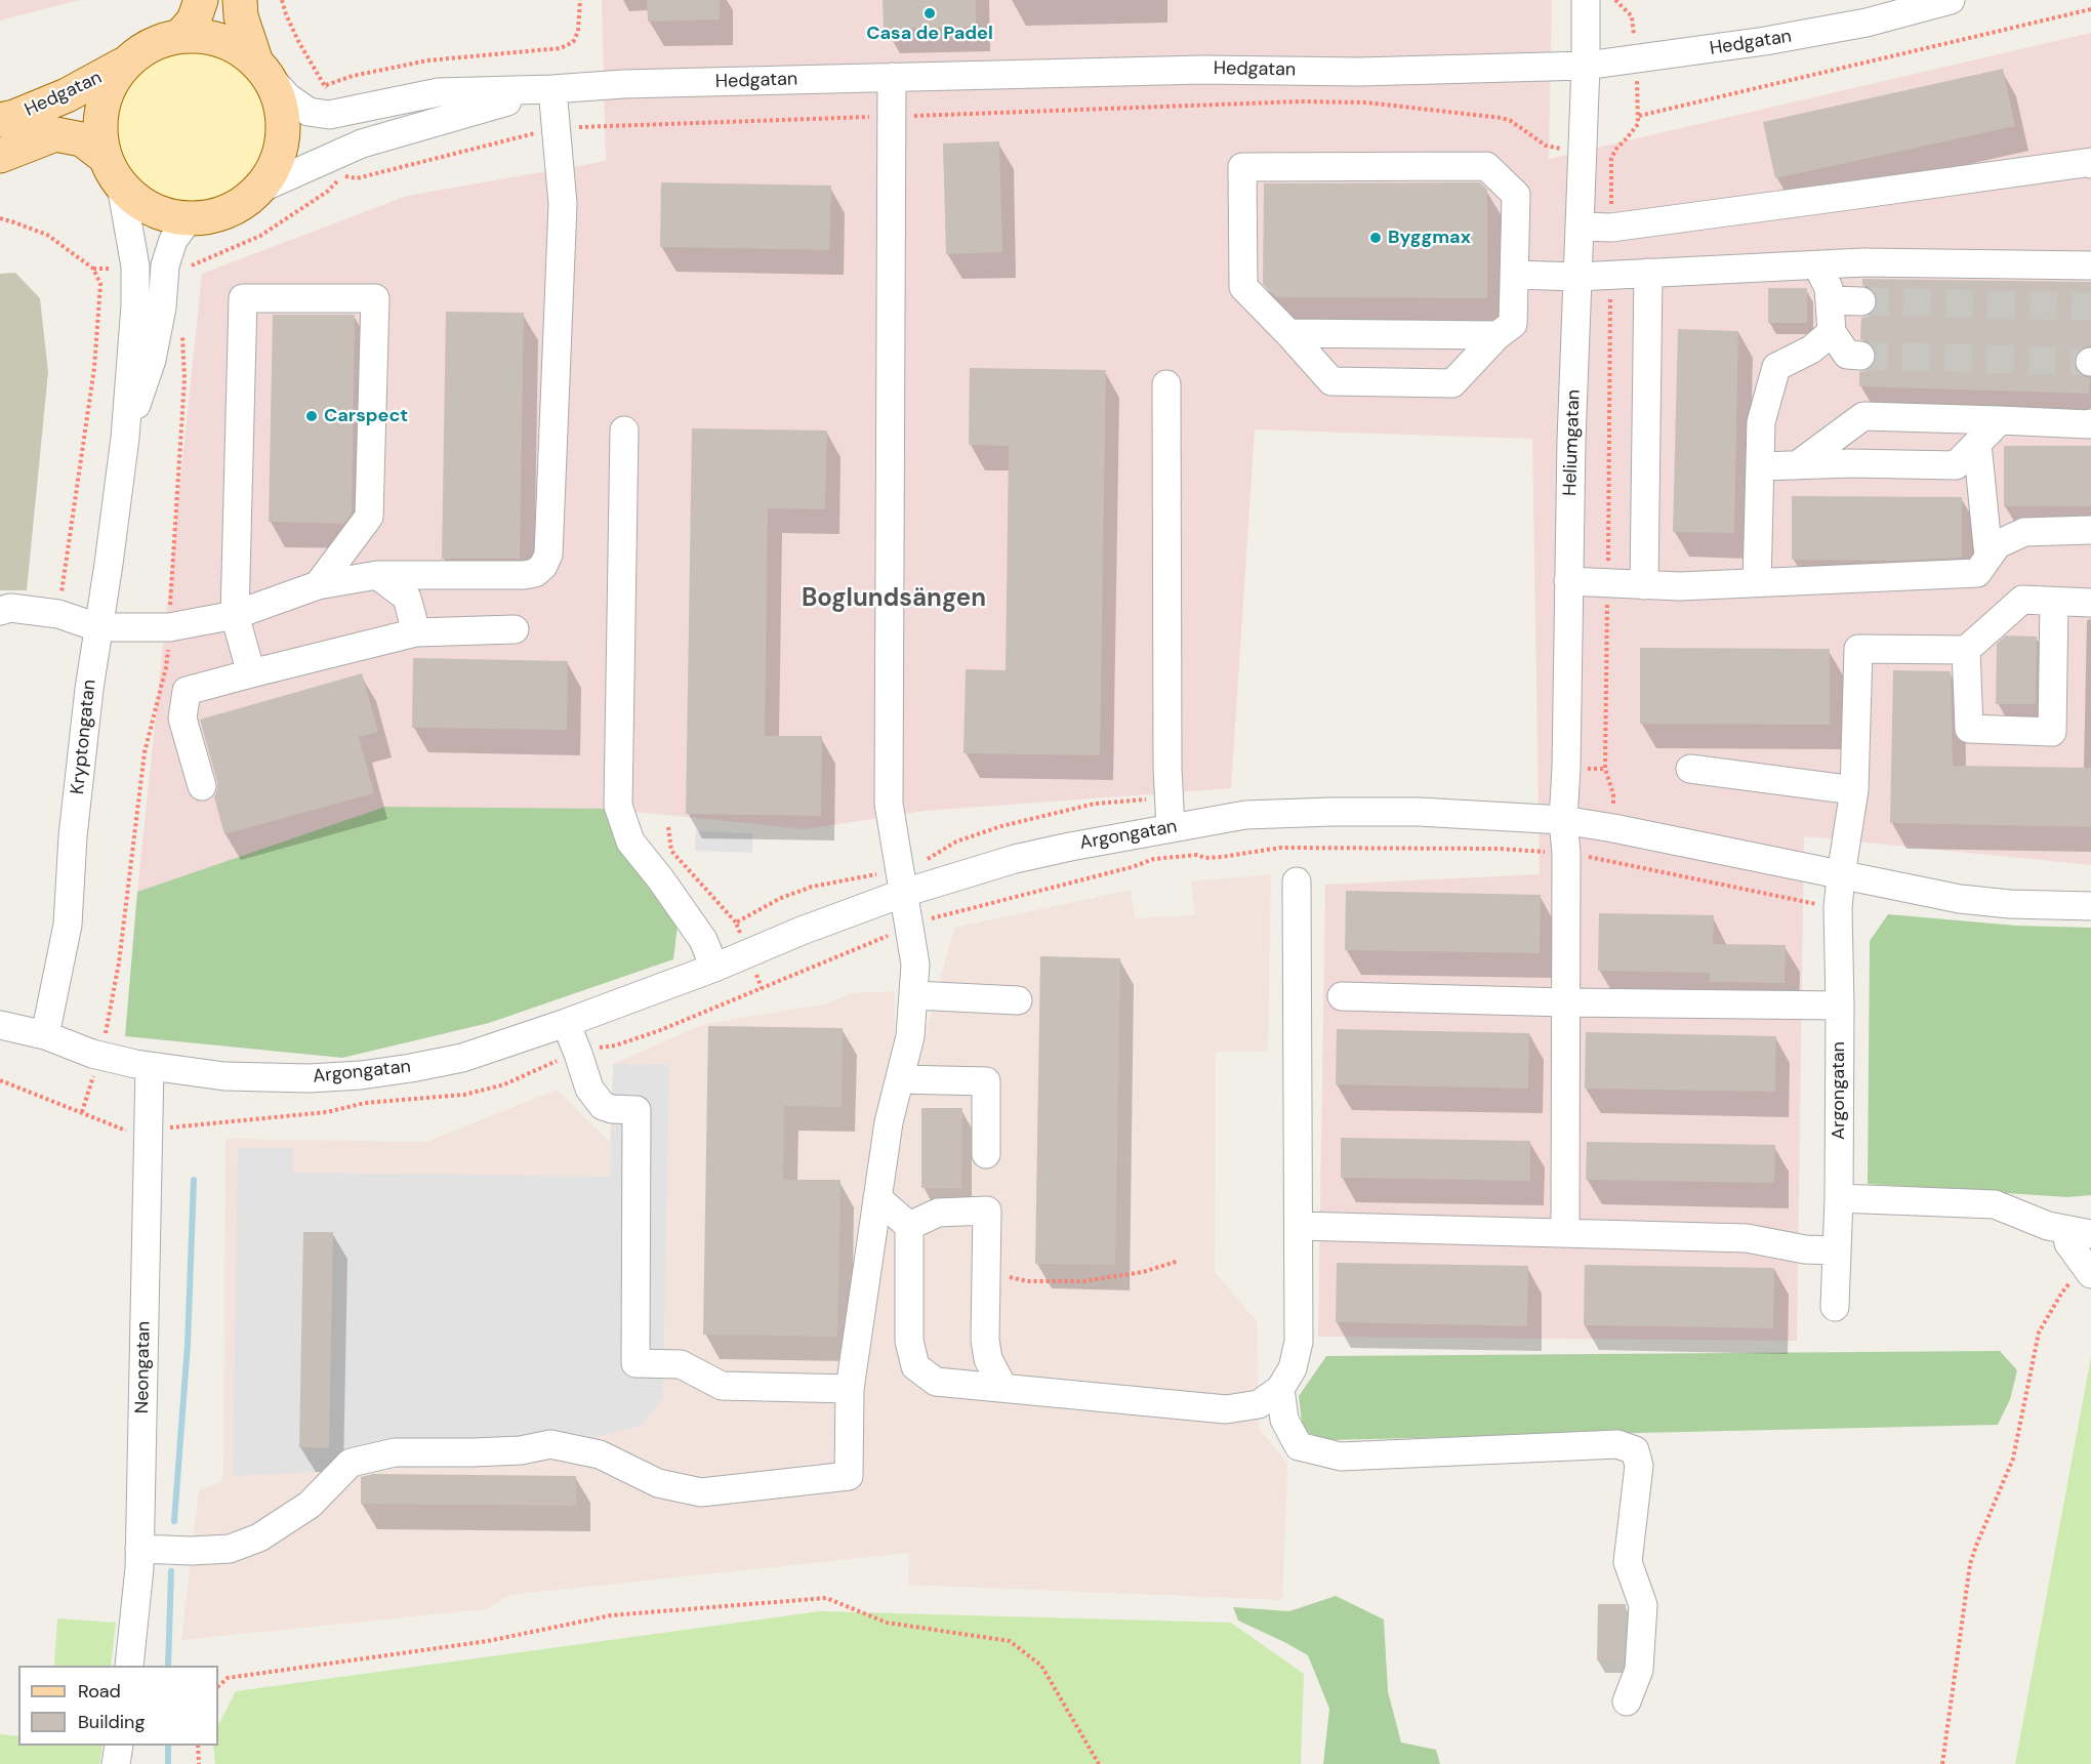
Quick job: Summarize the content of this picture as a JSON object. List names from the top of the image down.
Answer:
{
  "streets": {
    "main road": ["Hedgatan"],
    "street": [
      "Heliumgatan",
      "Kryptongatan",
      "Argongatan",
      "Neongatan"
    ]
  },
  "crossings": [
    ["Hedgatan", "Heliumgatan"],
    ["Hedgatan", "Kryptongatan"],
    ["Heliumgatan", "Argongatan"],
    ["Kryptongatan", "Argongatan"],
    ["Argongatan", "Neongatan"]
  ],
  "districts": ["Boglundsängen"],
  "places": ["Casa de Padel", "Byggmax", "Carspect"],
  "legend": ["Road", "Building"]
}
